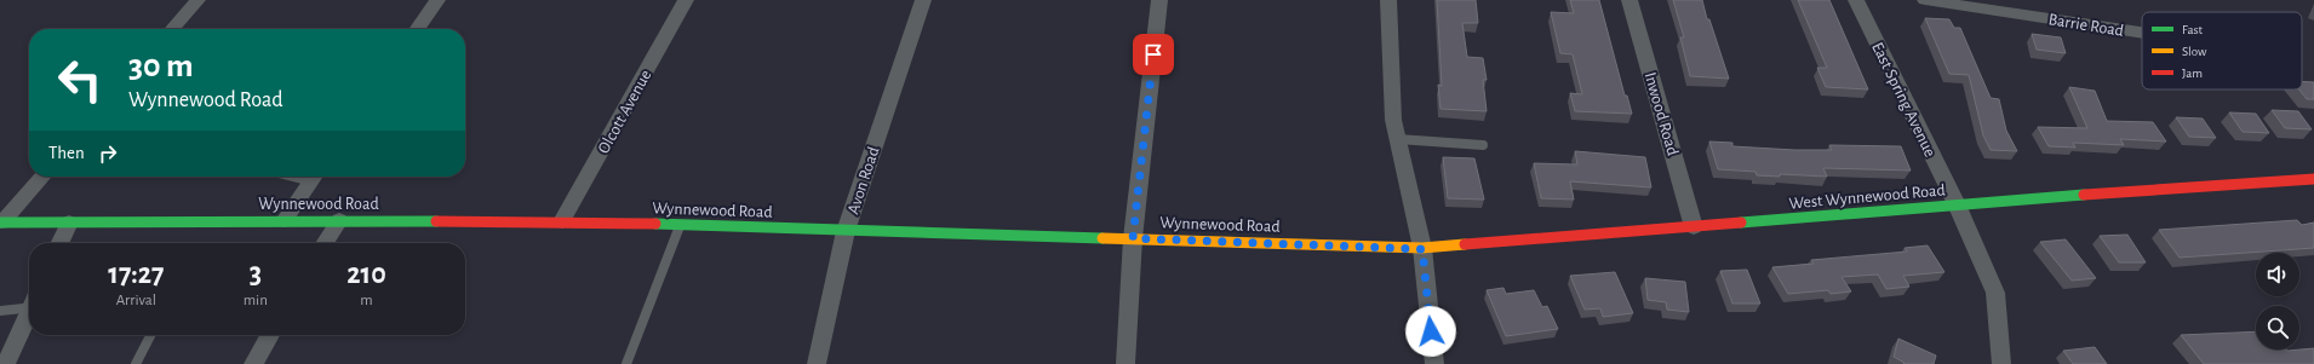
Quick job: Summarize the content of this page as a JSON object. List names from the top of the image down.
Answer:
{
  "streets": {
    "main road": ["West Wynnewood Road", "Wynnewood Road"],
    "street": [
      "Barrie Road",
      "East Spring Avenue",
      "Olcott Avenue",
      "Inwood Road",
      "Avon Road"
    ]
  },
  "crossings": [
    ["East Spring Avenue", "West Wynnewood Road"],
    ["Olcott Avenue", "Wynnewood Road"],
    ["Inwood Road", "West Wynnewood Road"],
    ["Avon Road", "Wynnewood Road"],
    ["West Wynnewood Road", "Wynnewood Road"]
  ],
  "legend": ["Fast", "Slow", "Jam"],
  "page": {
    "turn": ["30 m", "Wynnewood Road"],
    "then": "Then",
    "eta": [
      "17:27",
      "Arrival",
      "3",
      "min",
      "210",
      "m"
    ]
  }
}
